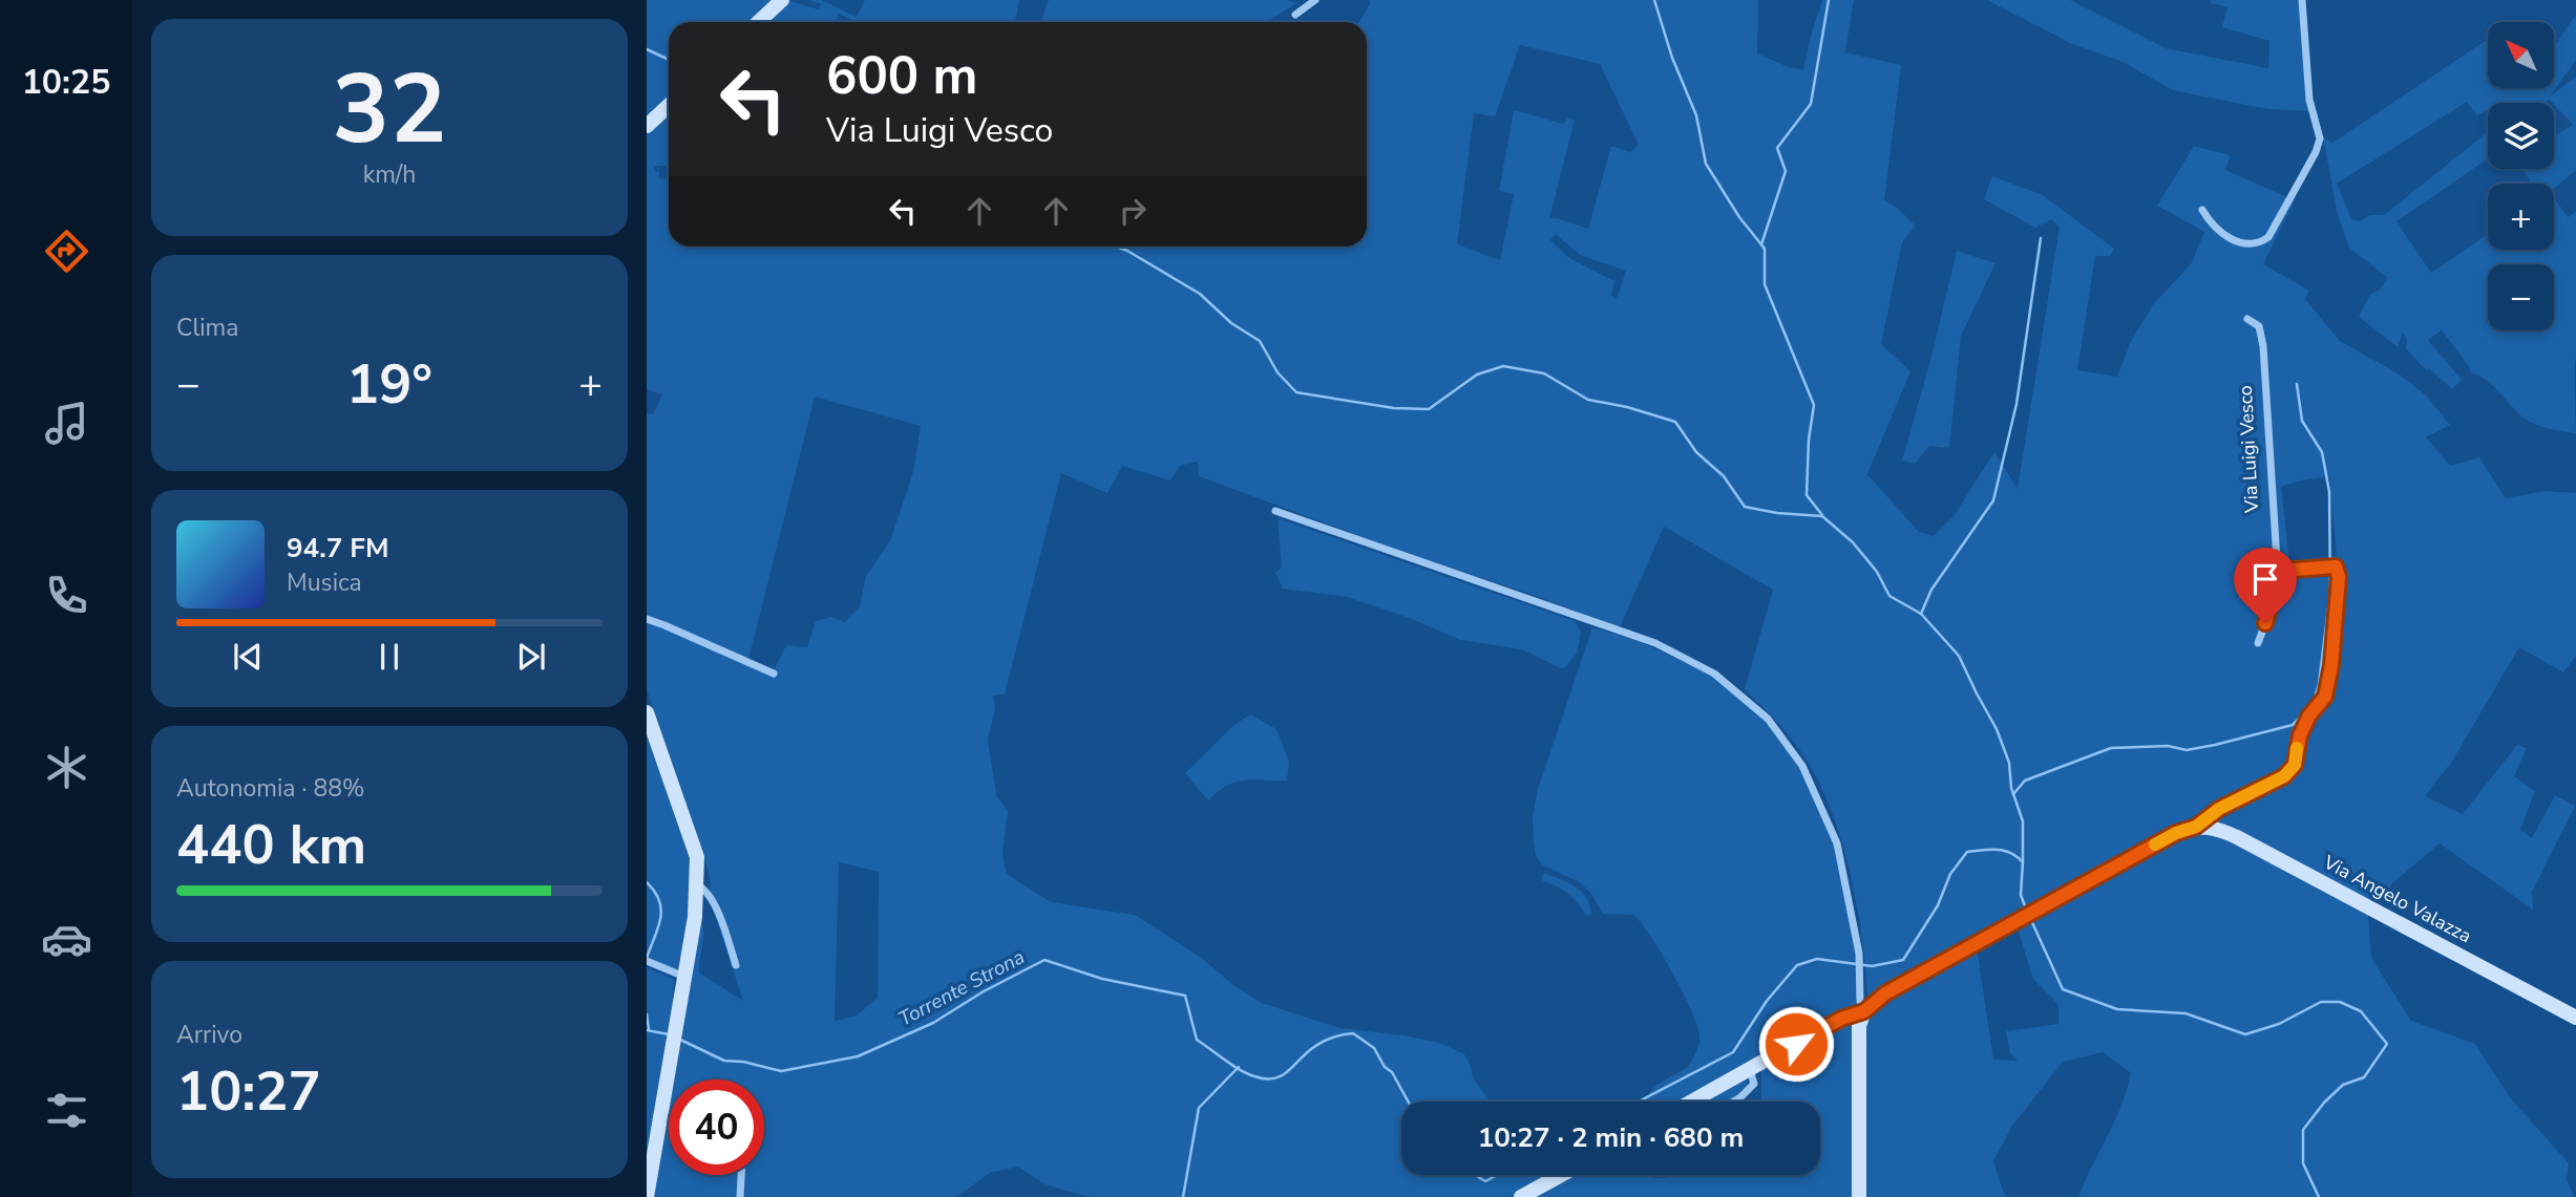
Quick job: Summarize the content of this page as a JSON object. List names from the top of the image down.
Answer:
{
  "streets": {
    "street": ["Via Luigi Vesco", "Via Angelo Valazza"]
  },
  "water": ["Torrente Strona"],
  "north": "top left",
  "page": {
    "tabs": "10:25",
    "tile": [
      ["32", "km/h"],
      "Clima",
      ["Autonomia · 88%", "440 km"],
      ["Arrivo", "10:27"]
    ],
    "map_buttons": ["+", "−"],
    "turn": ["600 m", "Via Luigi Vesco"],
    "heat": ["−", "19°", "+"],
    "song": ["94.7 FM", "Musica"],
    "limit": "40",
    "trip": "10:27 · 2 min · 680 m"
  }
}
